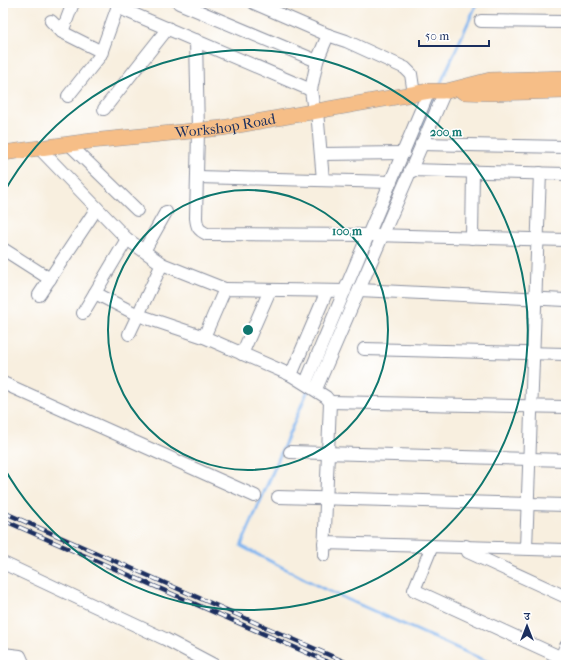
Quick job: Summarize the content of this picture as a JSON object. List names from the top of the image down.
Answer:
{
  "streets": {
    "main road": ["Workshop Road"]
  },
  "scale_bar": "50 m",
  "north": "top",
  "rings": ["200 m", "100 m"]
}
